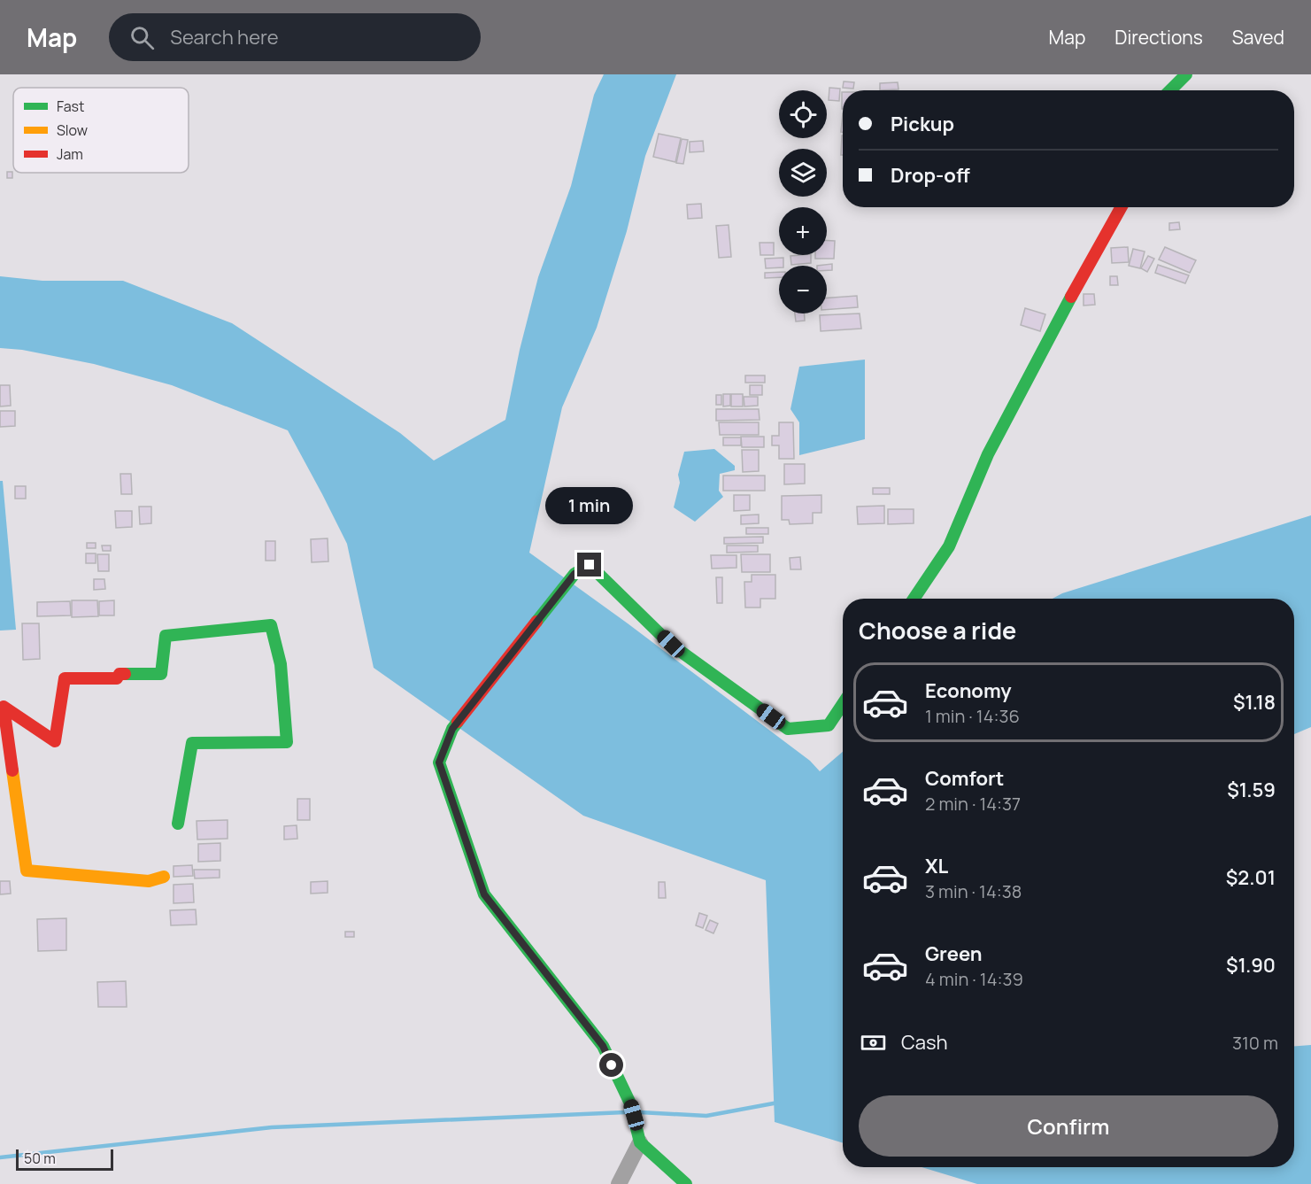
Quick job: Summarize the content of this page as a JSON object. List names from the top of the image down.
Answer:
{
  "legend": ["Fast", "Slow", "Jam"],
  "scale_bar": "50 m",
  "page": {
    "header": "Map",
    "search": "Search here",
    "nav": ["Map", "Directions", "Saved"],
    "map_buttons": ["+", "−"],
    "banner": ["Pickup", "Drop-off"],
    "bubble": "1 min",
    "heading": "Choose a ride",
    "list": [
      {
        "name": "Economy",
        "note": "1 min · 14:36",
        "value": "$1.18"
      },
      {
        "name": "Comfort",
        "note": "2 min · 14:37",
        "value": "$1.59"
      },
      {
        "name": "XL",
        "note": "3 min · 14:38",
        "value": "$2.01"
      },
      {
        "name": "Green",
        "note": "4 min · 14:39",
        "value": "$1.90"
      }
    ],
    "pay": ["Cash", "310 m"],
    "buttons": "Confirm",
    "scale": "50 m"
  }
}
